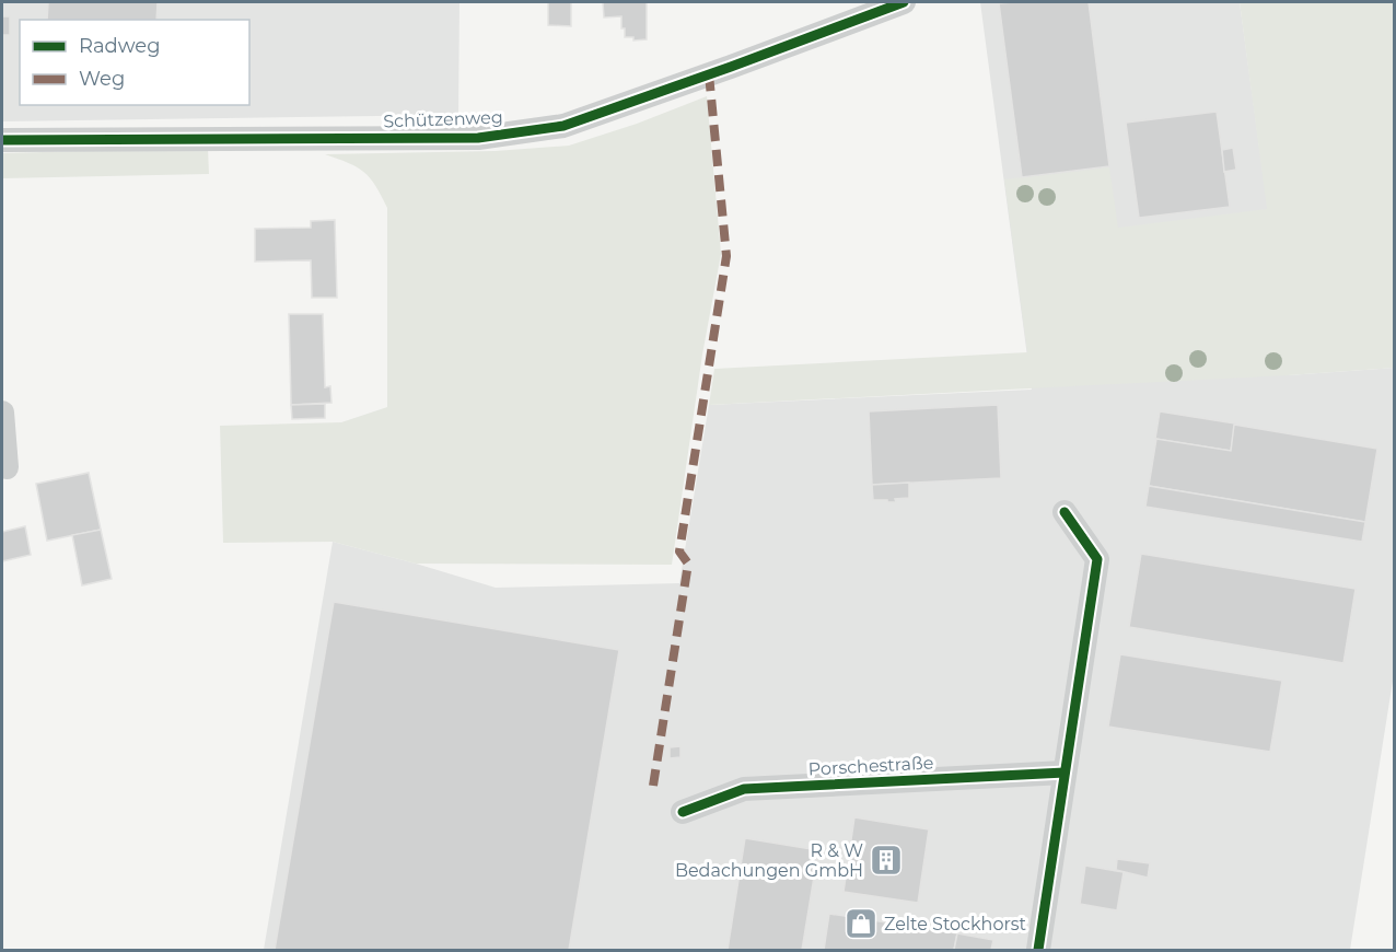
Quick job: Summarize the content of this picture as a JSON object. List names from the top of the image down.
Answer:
{
  "streets": {
    "street": ["Schützenweg", "Porschestraße"]
  },
  "places": {
    "building": ["R & W Bedachungen GmbH"],
    "shop": ["Zelte Stockhorst"]
  },
  "legend": ["Radweg", "Weg"]
}
